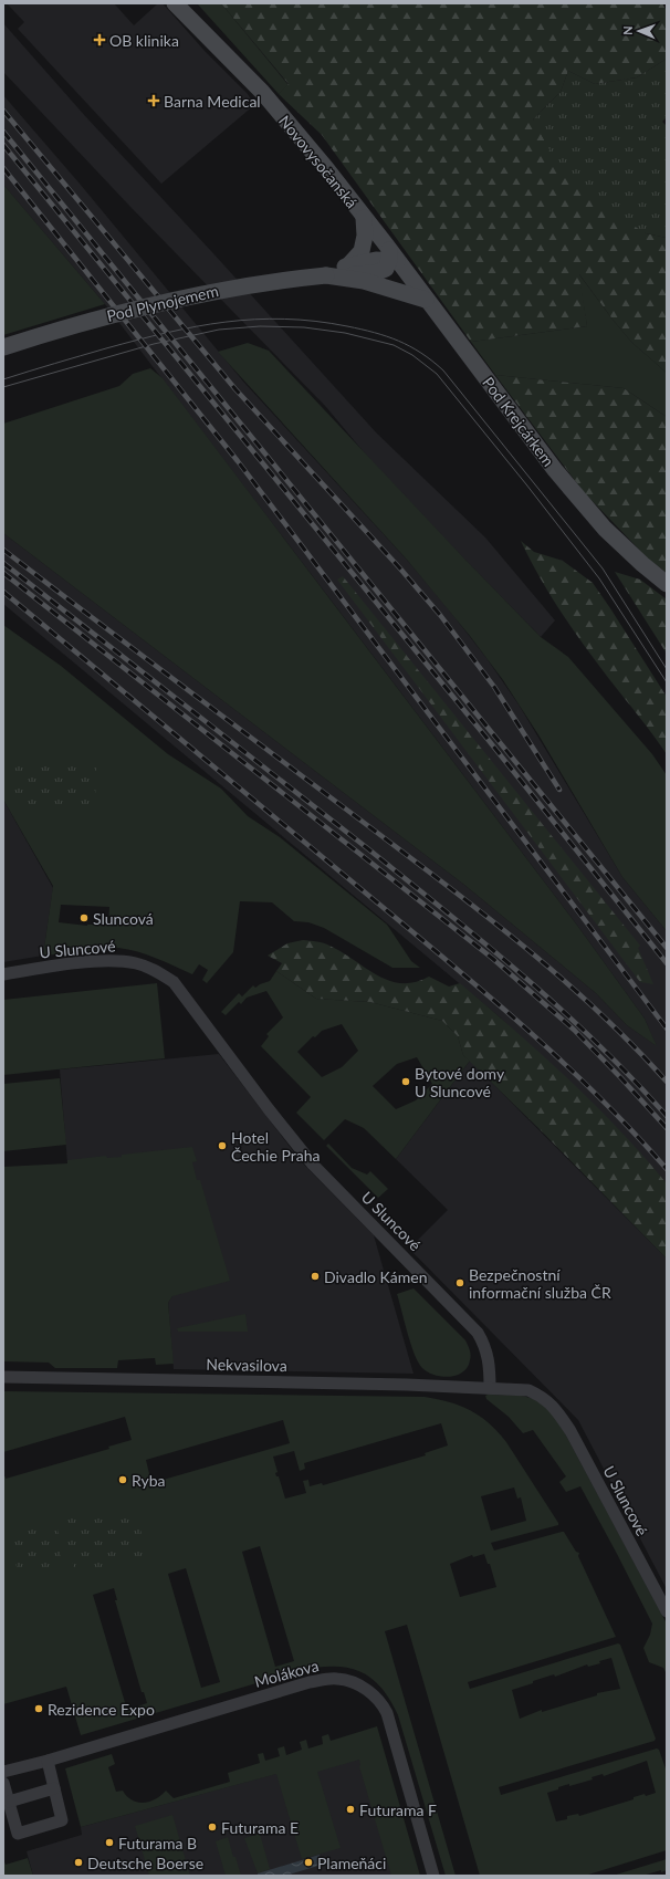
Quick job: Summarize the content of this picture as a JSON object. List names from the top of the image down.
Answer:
{
  "streets": {
    "main road": ["Novovysočanská", "Pod Plynojemem", "Pod Krejcárkem"],
    "street": ["U Sluncové", "Nekvasilova", "Molákova"]
  },
  "crossings": [
    ["Novovysočanská", "Pod Krejcárkem"],
    ["U Sluncové", "Nekvasilova"]
  ],
  "places": {
    "health": ["OB klinika", "Barna Medical"],
    "other": [
      "Sluncová",
      "Bytové domy U Sluncové",
      "Hotel Čechie Praha",
      "Divadlo Kámen",
      "Bezpečnostní informační služba ČR",
      "Ryba",
      "Rezidence Expo",
      "Futurama F",
      "Futurama E",
      "Futurama B",
      "Deutsche Boerse",
      "Plameňáci"
    ]
  },
  "north": "left"
}
